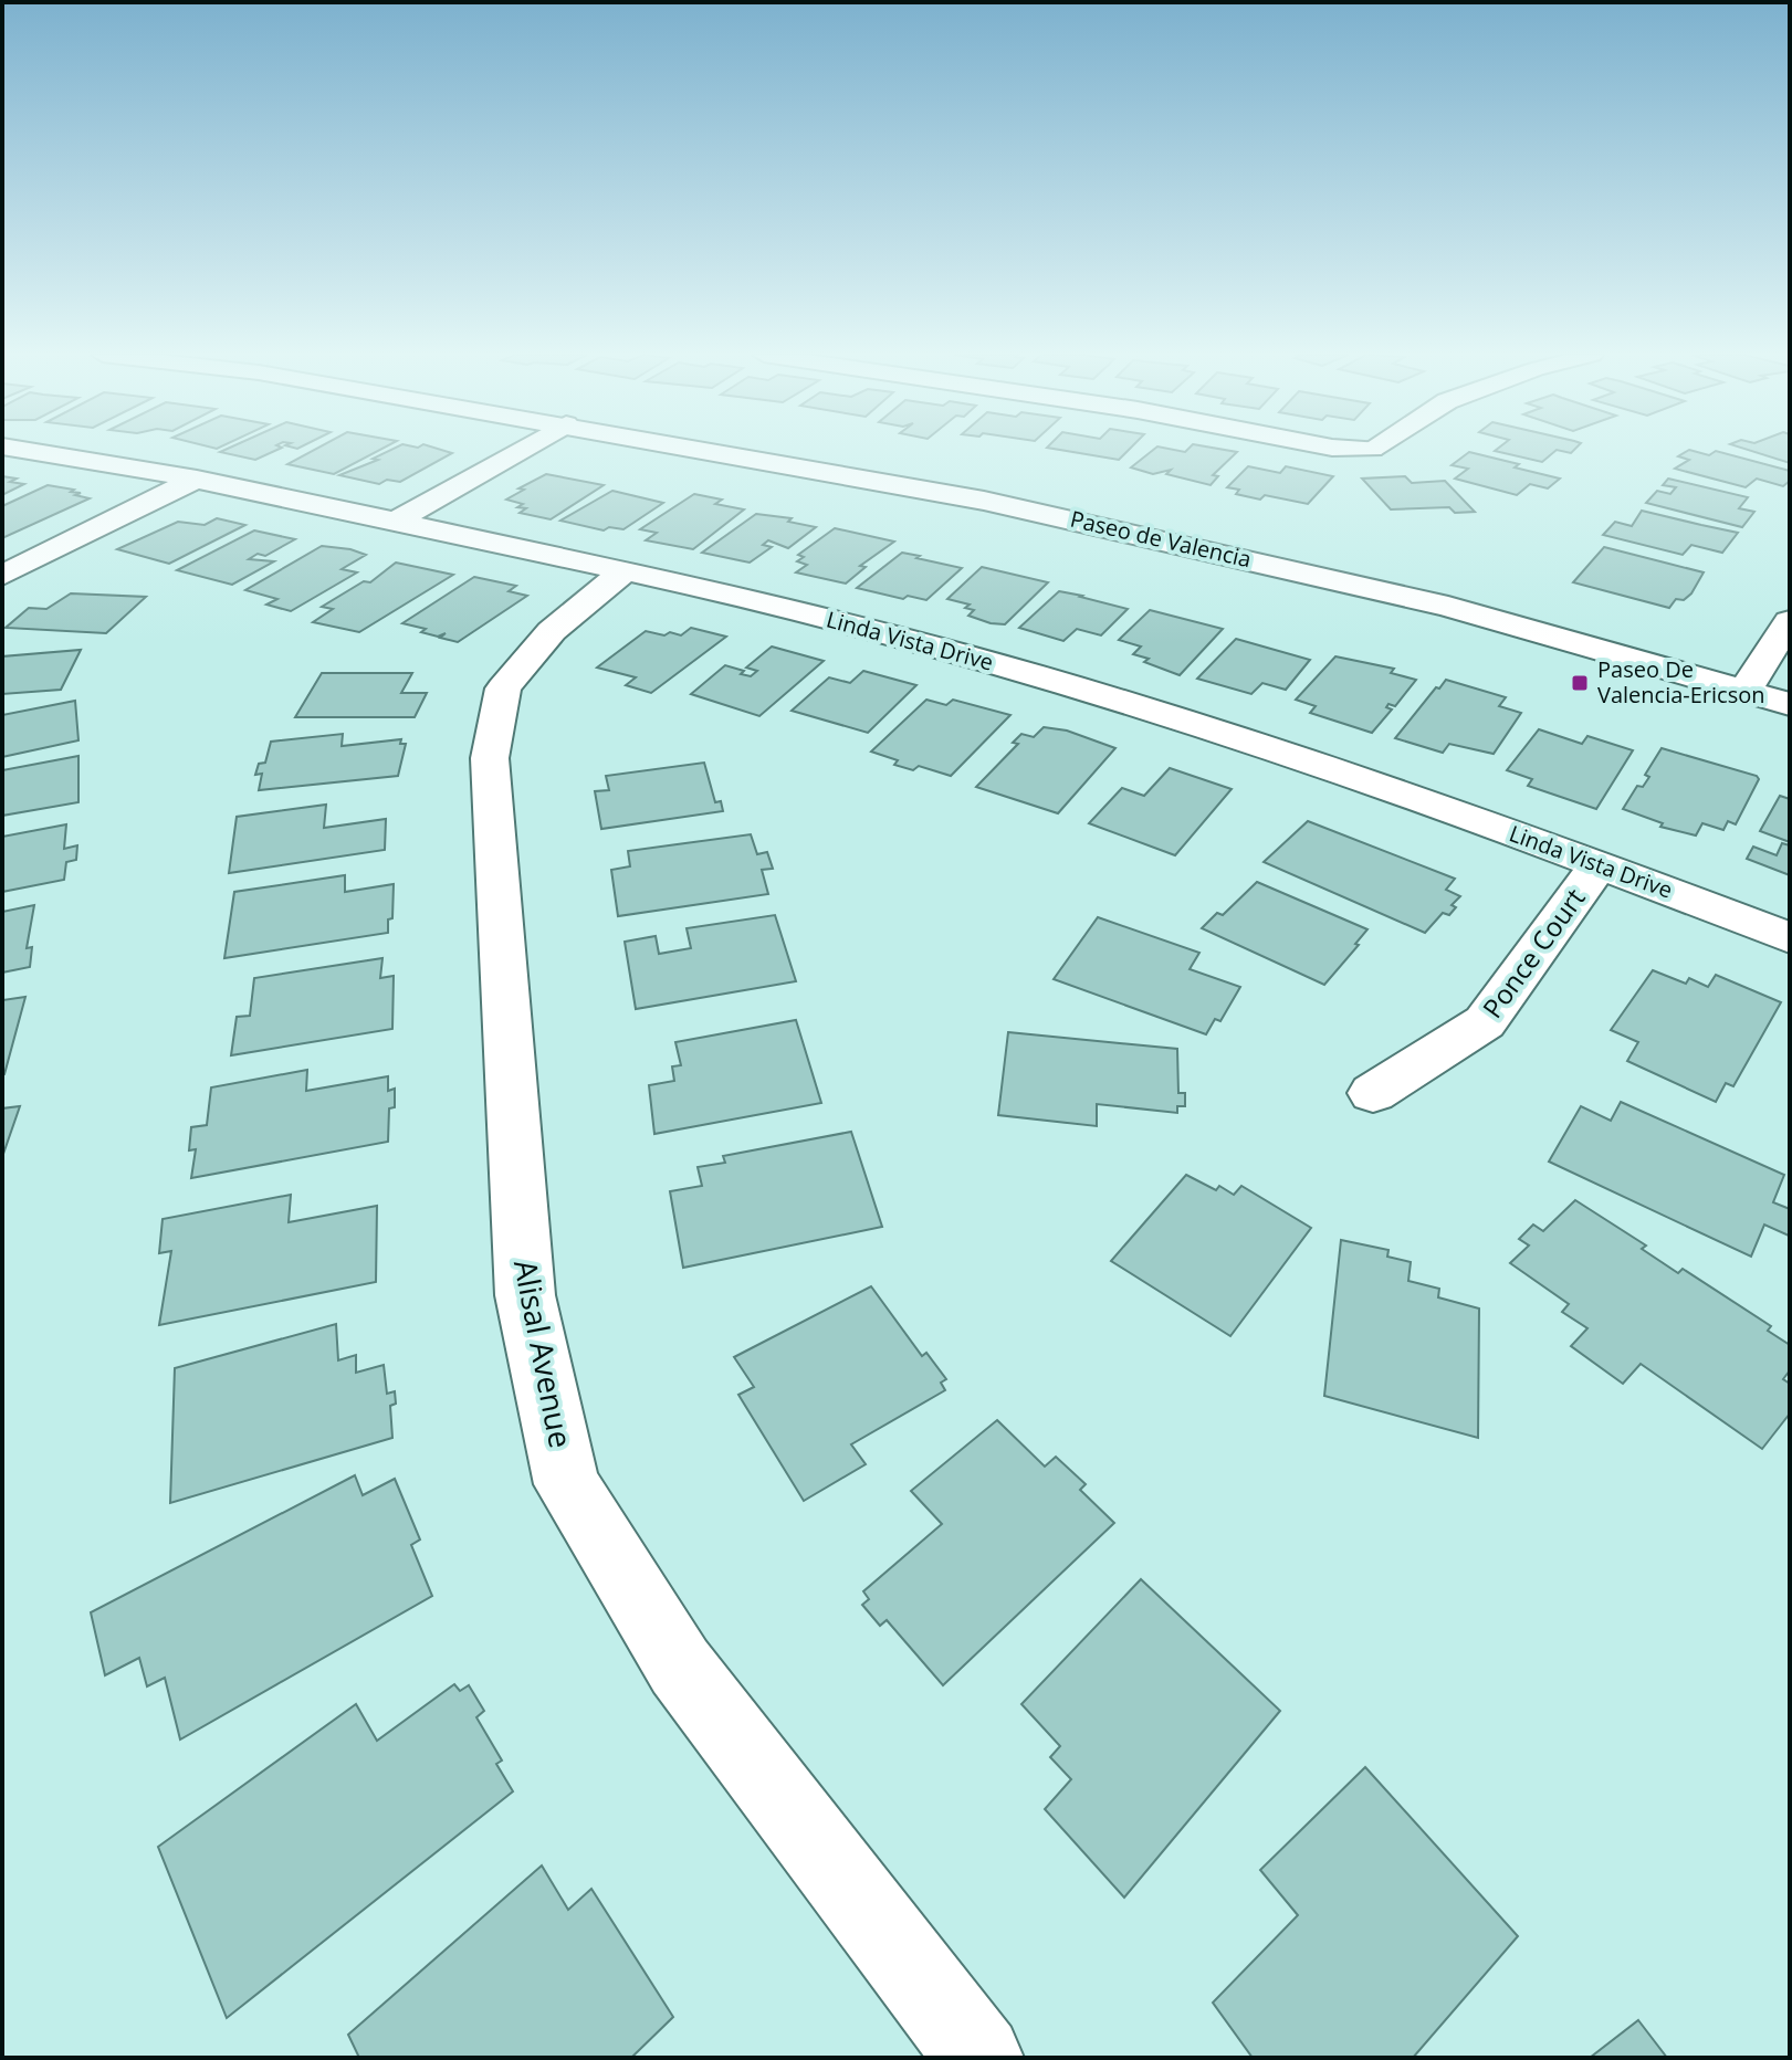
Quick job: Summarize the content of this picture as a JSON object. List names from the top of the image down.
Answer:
{
  "streets": {
    "street": [
      "Paseo de Valencia",
      "Linda Vista Drive",
      "Ponce Court",
      "Alisal Avenue"
    ]
  },
  "crossings": [
    ["Linda Vista Drive", "Ponce Court"],
    ["Linda Vista Drive", "Alisal Avenue"]
  ],
  "places": {
    "transit": ["Paseo De Valencia-Ericson"]
  }
}
